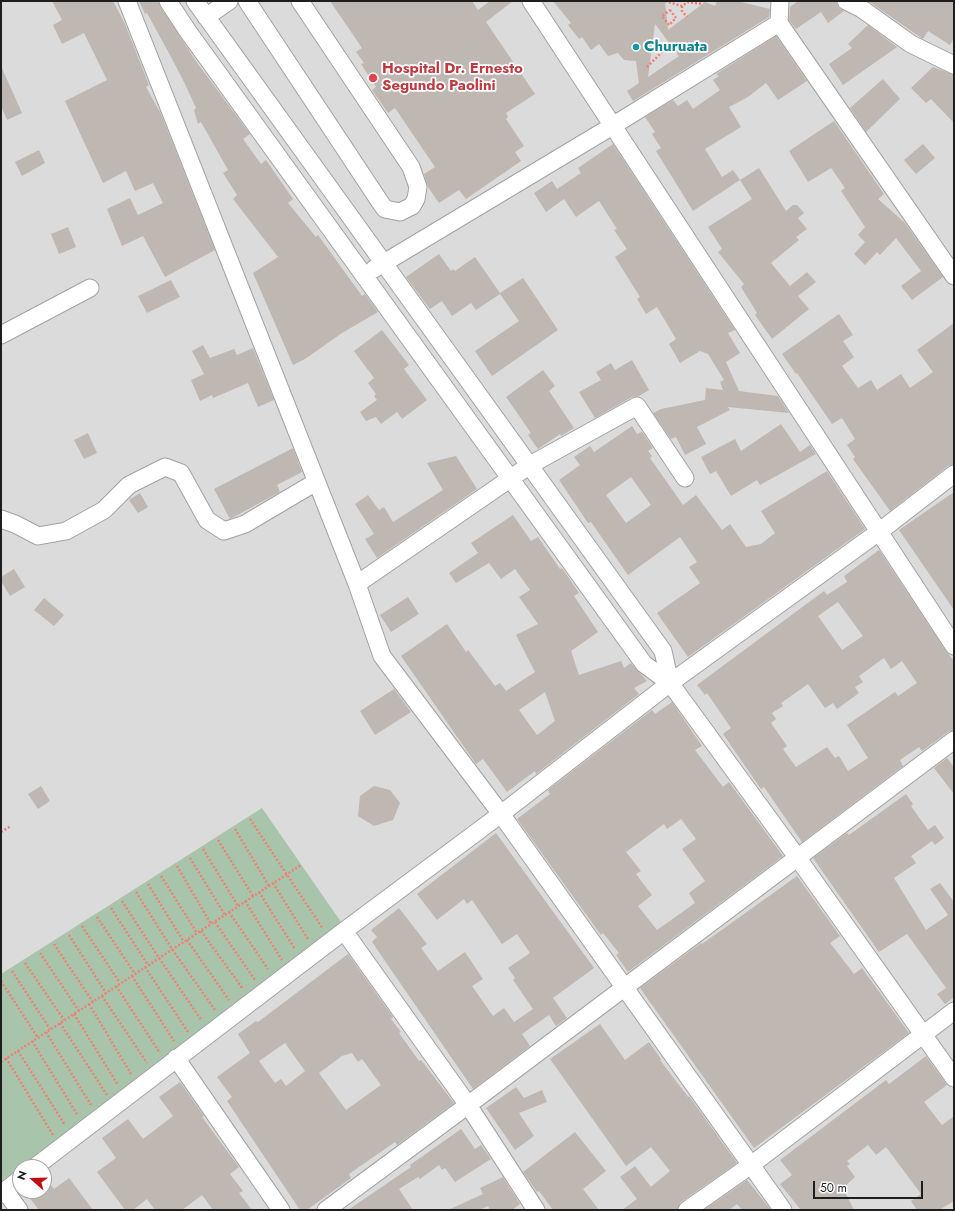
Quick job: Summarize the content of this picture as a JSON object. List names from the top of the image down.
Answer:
{
  "places": ["Churuata", "Hospital Dr. Ernesto Segundo Paolini"],
  "scale_bar": "50 m",
  "north": "left"
}
